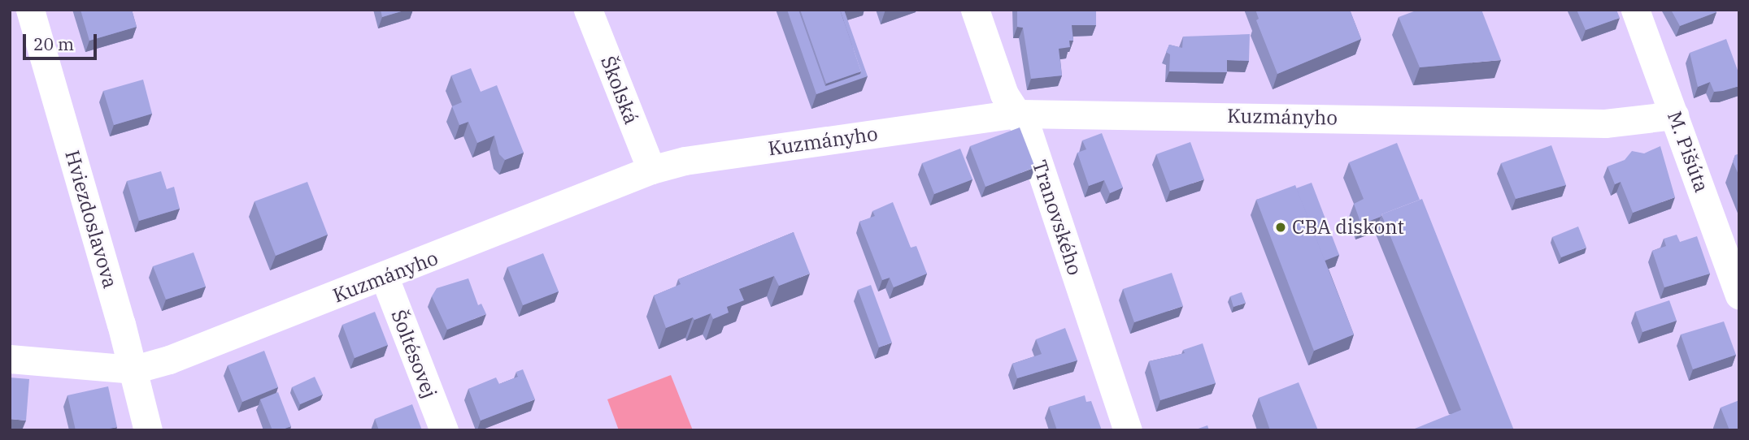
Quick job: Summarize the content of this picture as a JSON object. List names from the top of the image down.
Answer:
{
  "streets": {
    "street": [
      "Školská",
      "Kuzmányho",
      "M. Pišúta",
      "Tranovského",
      "Hviezdoslavova",
      "Šoltésovej"
    ]
  },
  "crossings": [
    ["Školská", "Kuzmányho"],
    ["Kuzmányho", "M. Pišúta"],
    ["Kuzmányho", "Tranovského"],
    ["Kuzmányho", "Hviezdoslavova"],
    ["Kuzmányho", "Šoltésovej"]
  ],
  "places": ["CBA diskont"],
  "scale_bar": "20 m"
}
